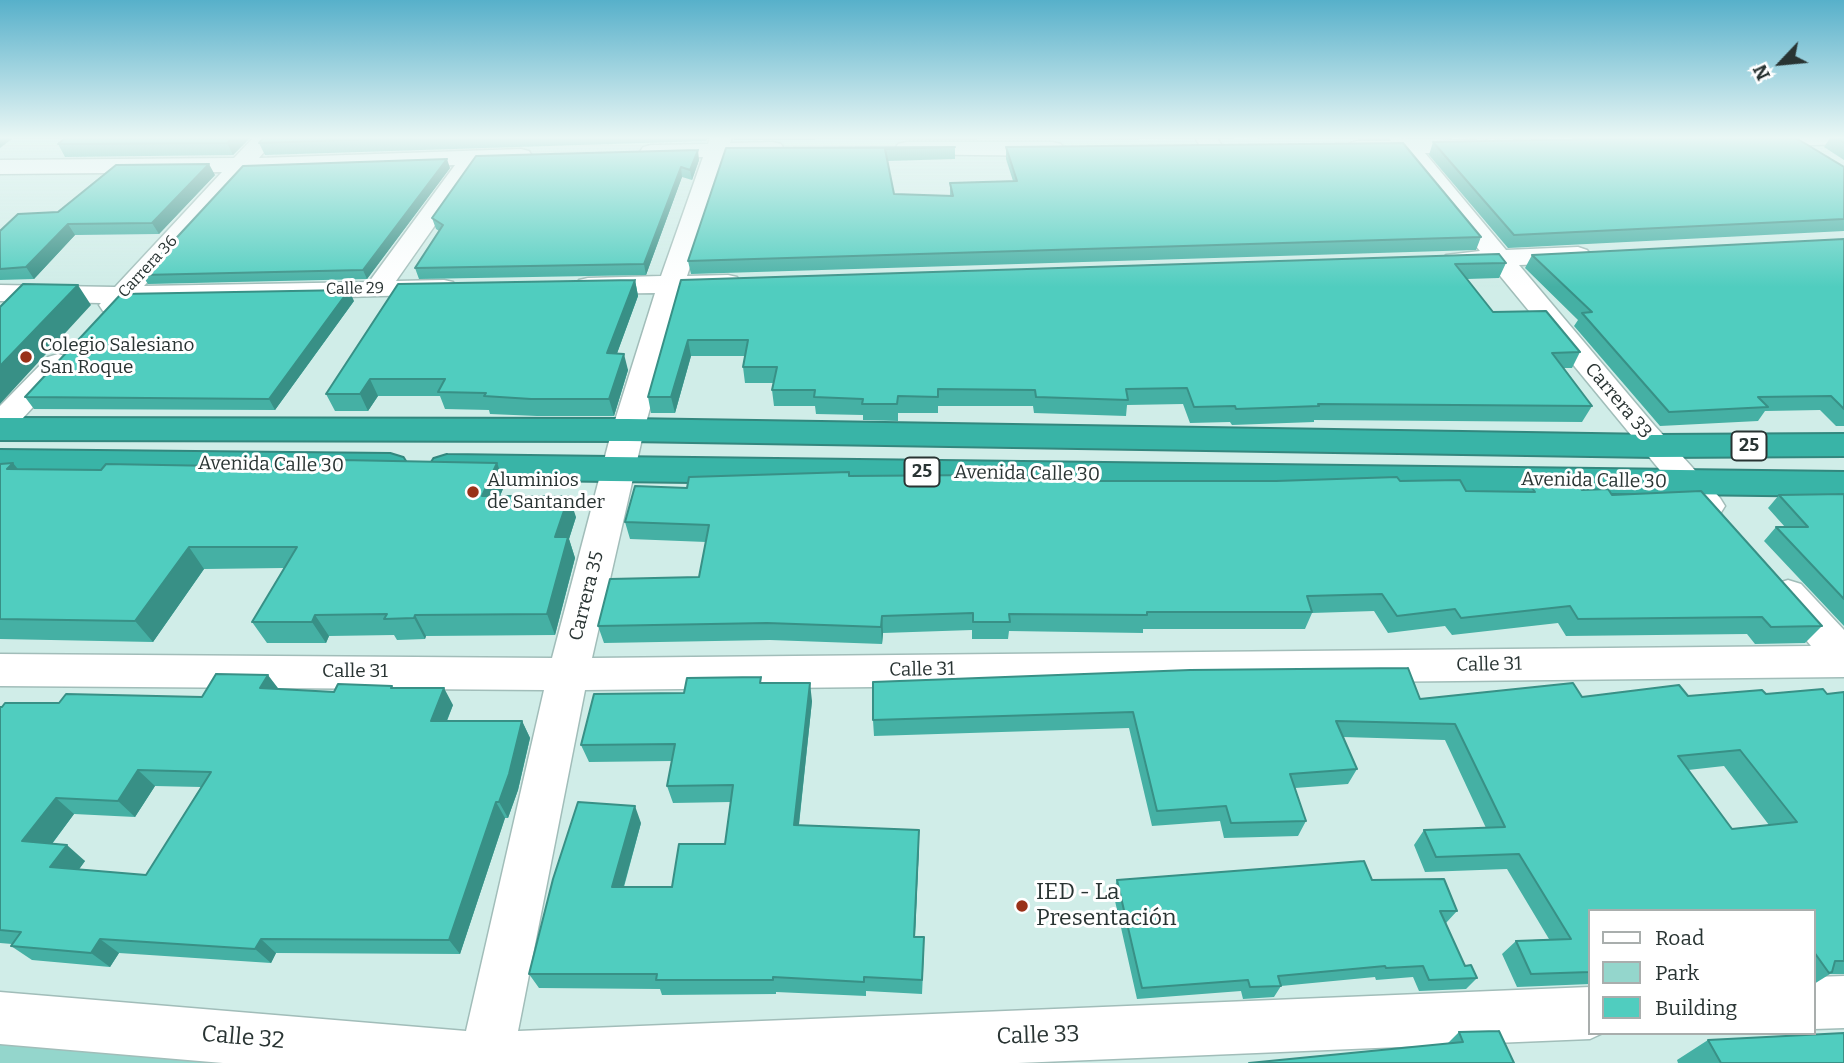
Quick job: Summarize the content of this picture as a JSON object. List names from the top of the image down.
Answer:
{
  "streets": {
    "highway": ["25", "Avenida Calle 30"],
    "street": [
      "Carrera 36",
      "Calle 29",
      "Carrera 33",
      "Carrera 35",
      "Calle 31",
      "Calle 33",
      "Calle 32"
    ]
  },
  "crossings": [
    ["Carrera 36", "Calle 29"],
    ["Carrera 36", "Avenida Calle 30"],
    ["Carrera 33", "Avenida Calle 30"],
    ["Avenida Calle 30", "Carrera 35"],
    ["Carrera 35", "Calle 31"],
    ["Carrera 35", "Calle 33"],
    ["Carrera 35", "Calle 32"],
    ["Calle 33", "Calle 32"]
  ],
  "places": ["Colegio Salesiano San Roque", "Aluminios de Santander", "IED - La Presentación"],
  "legend": ["Road", "Park", "Building"],
  "north": "bottom left"
}
